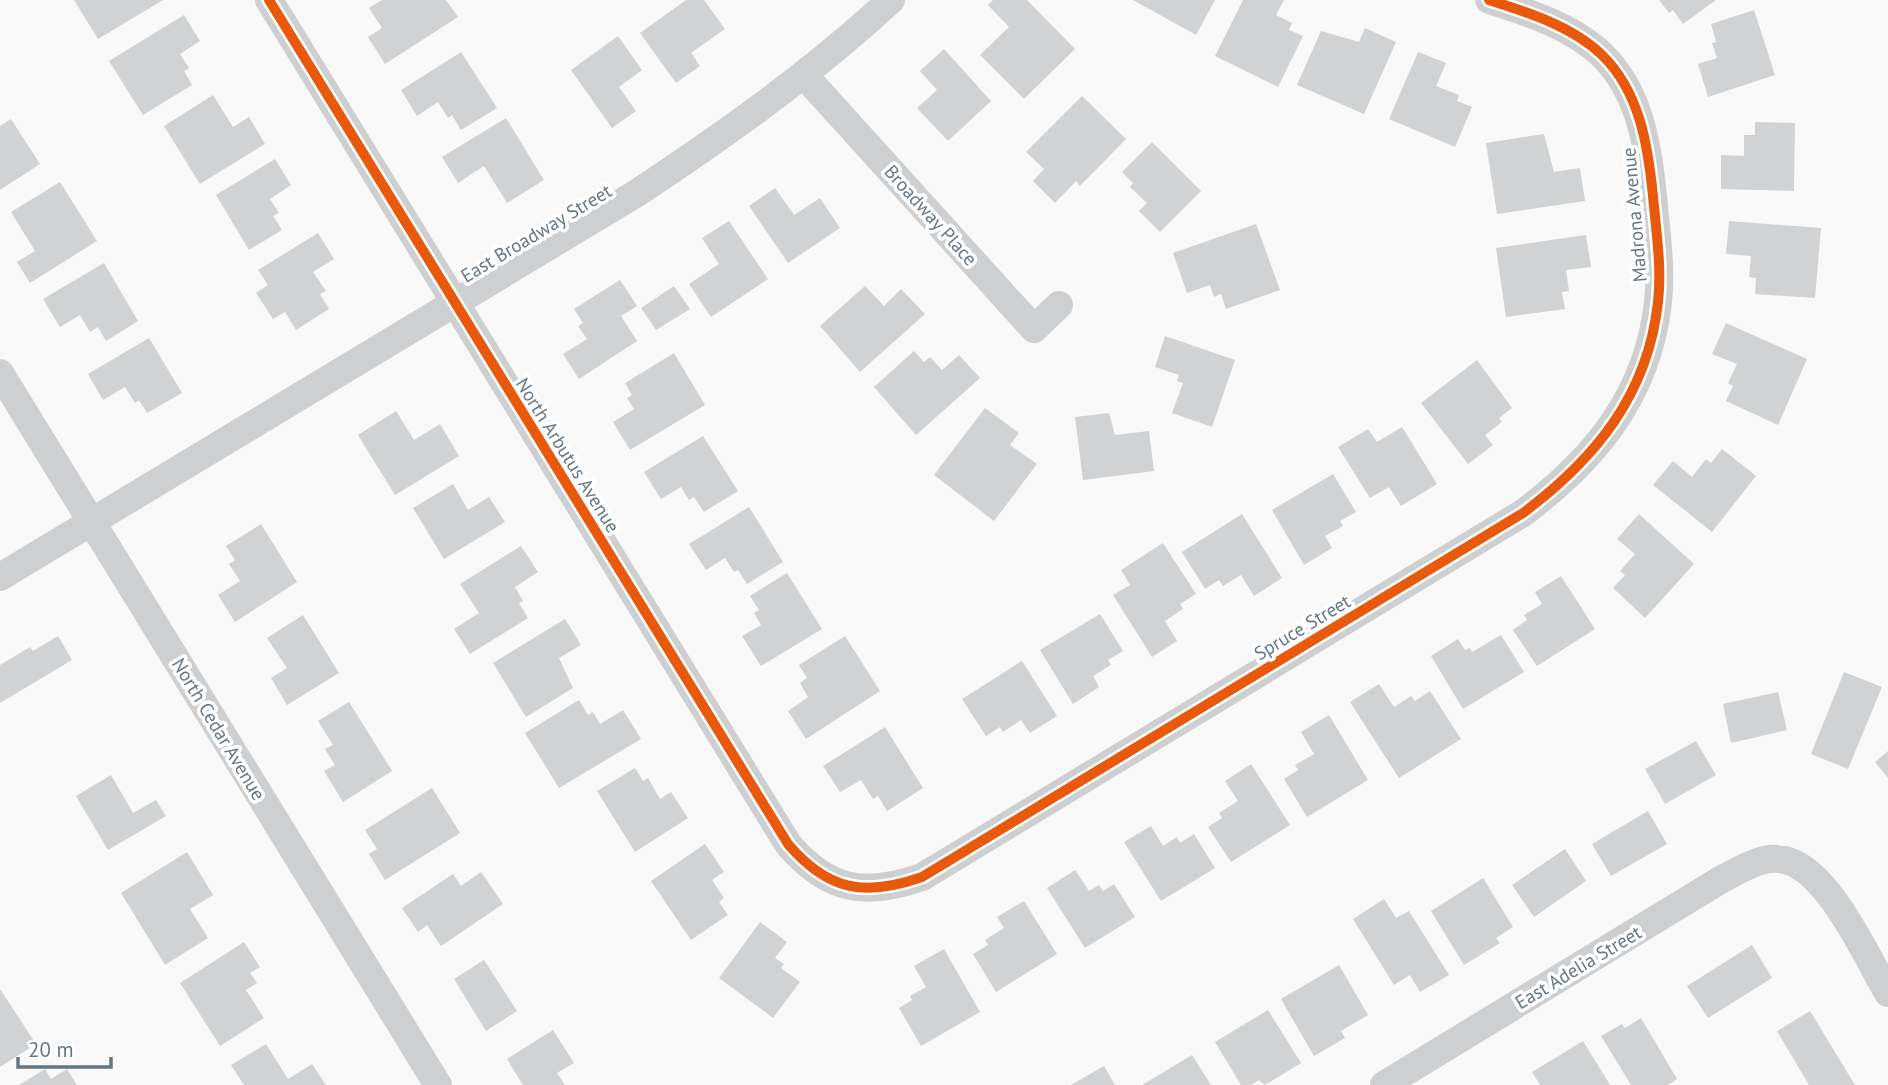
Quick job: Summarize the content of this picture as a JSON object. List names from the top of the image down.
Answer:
{
  "streets": {
    "street": [
      "Broadway Place",
      "Madrona Avenue",
      "East Broadway Street",
      "North Arbutus Avenue",
      "Spruce Street",
      "North Cedar Avenue",
      "East Adelia Street"
    ]
  },
  "crossings": [
    ["Broadway Place", "East Broadway Street"],
    ["Madrona Avenue", "Spruce Street"],
    ["East Broadway Street", "North Arbutus Avenue"],
    ["East Broadway Street", "North Cedar Avenue"],
    ["North Arbutus Avenue", "Spruce Street"]
  ],
  "scale_bar": "20 m"
}
